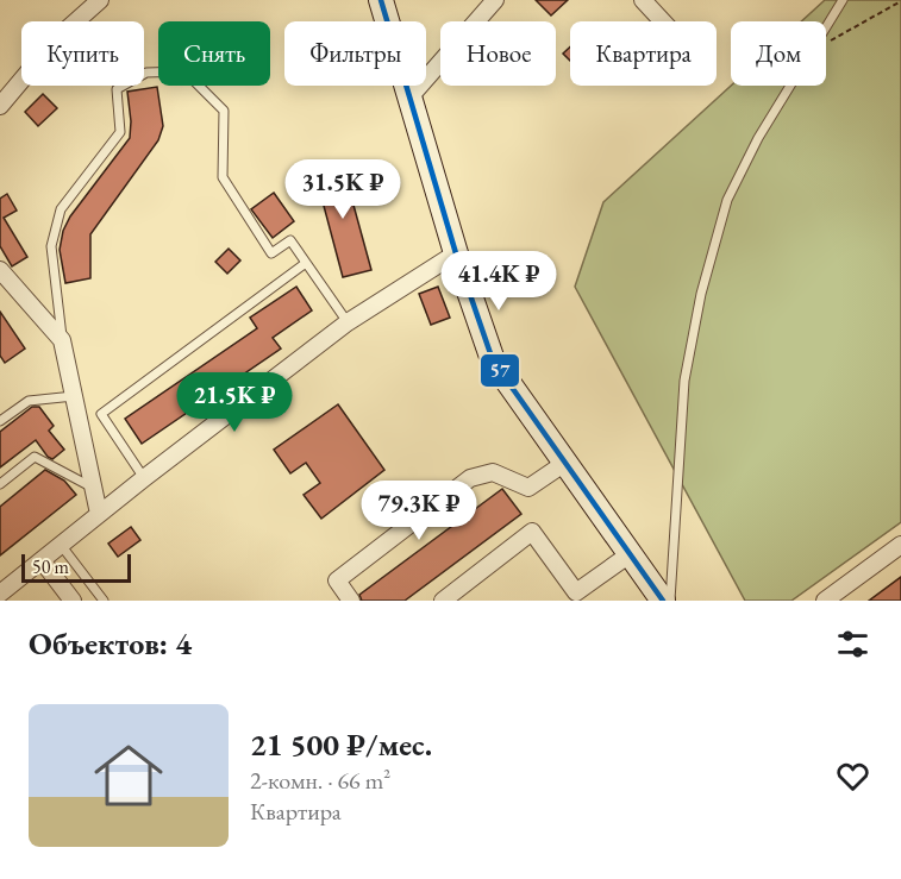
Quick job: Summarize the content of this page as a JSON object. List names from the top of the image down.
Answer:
{
  "lines": ["transit line 57"],
  "scale_bar": "50 m",
  "page": {
    "chip": [
      "Купить",
      "Снять",
      "Фильтры",
      "Новое",
      "Квартира",
      "Дом"
    ],
    "price": [
      "31.5K ₽",
      "41.4K ₽",
      "21.5K ₽",
      "79.3K ₽"
    ],
    "scale": "50 m",
    "heading": "Объектов: 4",
    "list": [
      {
        "name": "21 500 ₽/мес.",
        "note": "2-комн. · 66 m² · Квартира"
      }
    ]
  }
}
